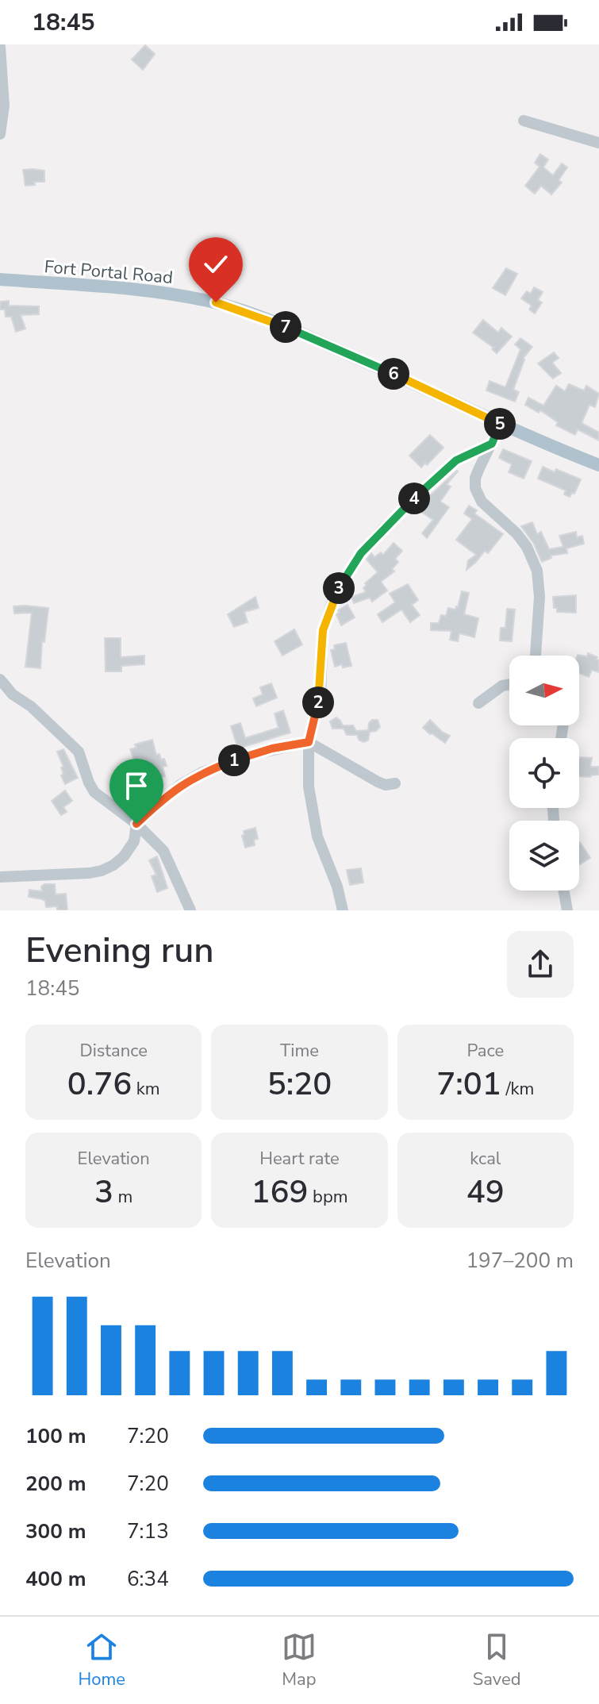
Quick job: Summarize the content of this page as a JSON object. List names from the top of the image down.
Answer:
{
  "streets": {
    "main road": ["Fort Portal Road"]
  },
  "north": "right",
  "page": {
    "status": "18:45",
    "pins": [
      "7",
      "6",
      "5",
      "4",
      "3",
      "2",
      "1"
    ],
    "heading": ["Evening run", "18:45"],
    "stats": [
      ["Distance", "0.76 km"],
      ["Time", "5:20"],
      ["Pace", "7:01 /km"],
      ["Elevation", "3 m"],
      ["Heart rate", "169 bpm"],
      ["kcal", "49"]
    ],
    "chart": ["Elevation", "197–200 m"],
    "list": [
      {
        "name": "100 m",
        "note": "7:20"
      },
      {
        "name": "200 m",
        "note": "7:20"
      },
      {
        "name": "300 m",
        "note": "7:13"
      },
      {
        "name": "400 m",
        "note": "6:34"
      }
    ],
    "tabs": ["Home", "Map", "Saved"]
  }
}
